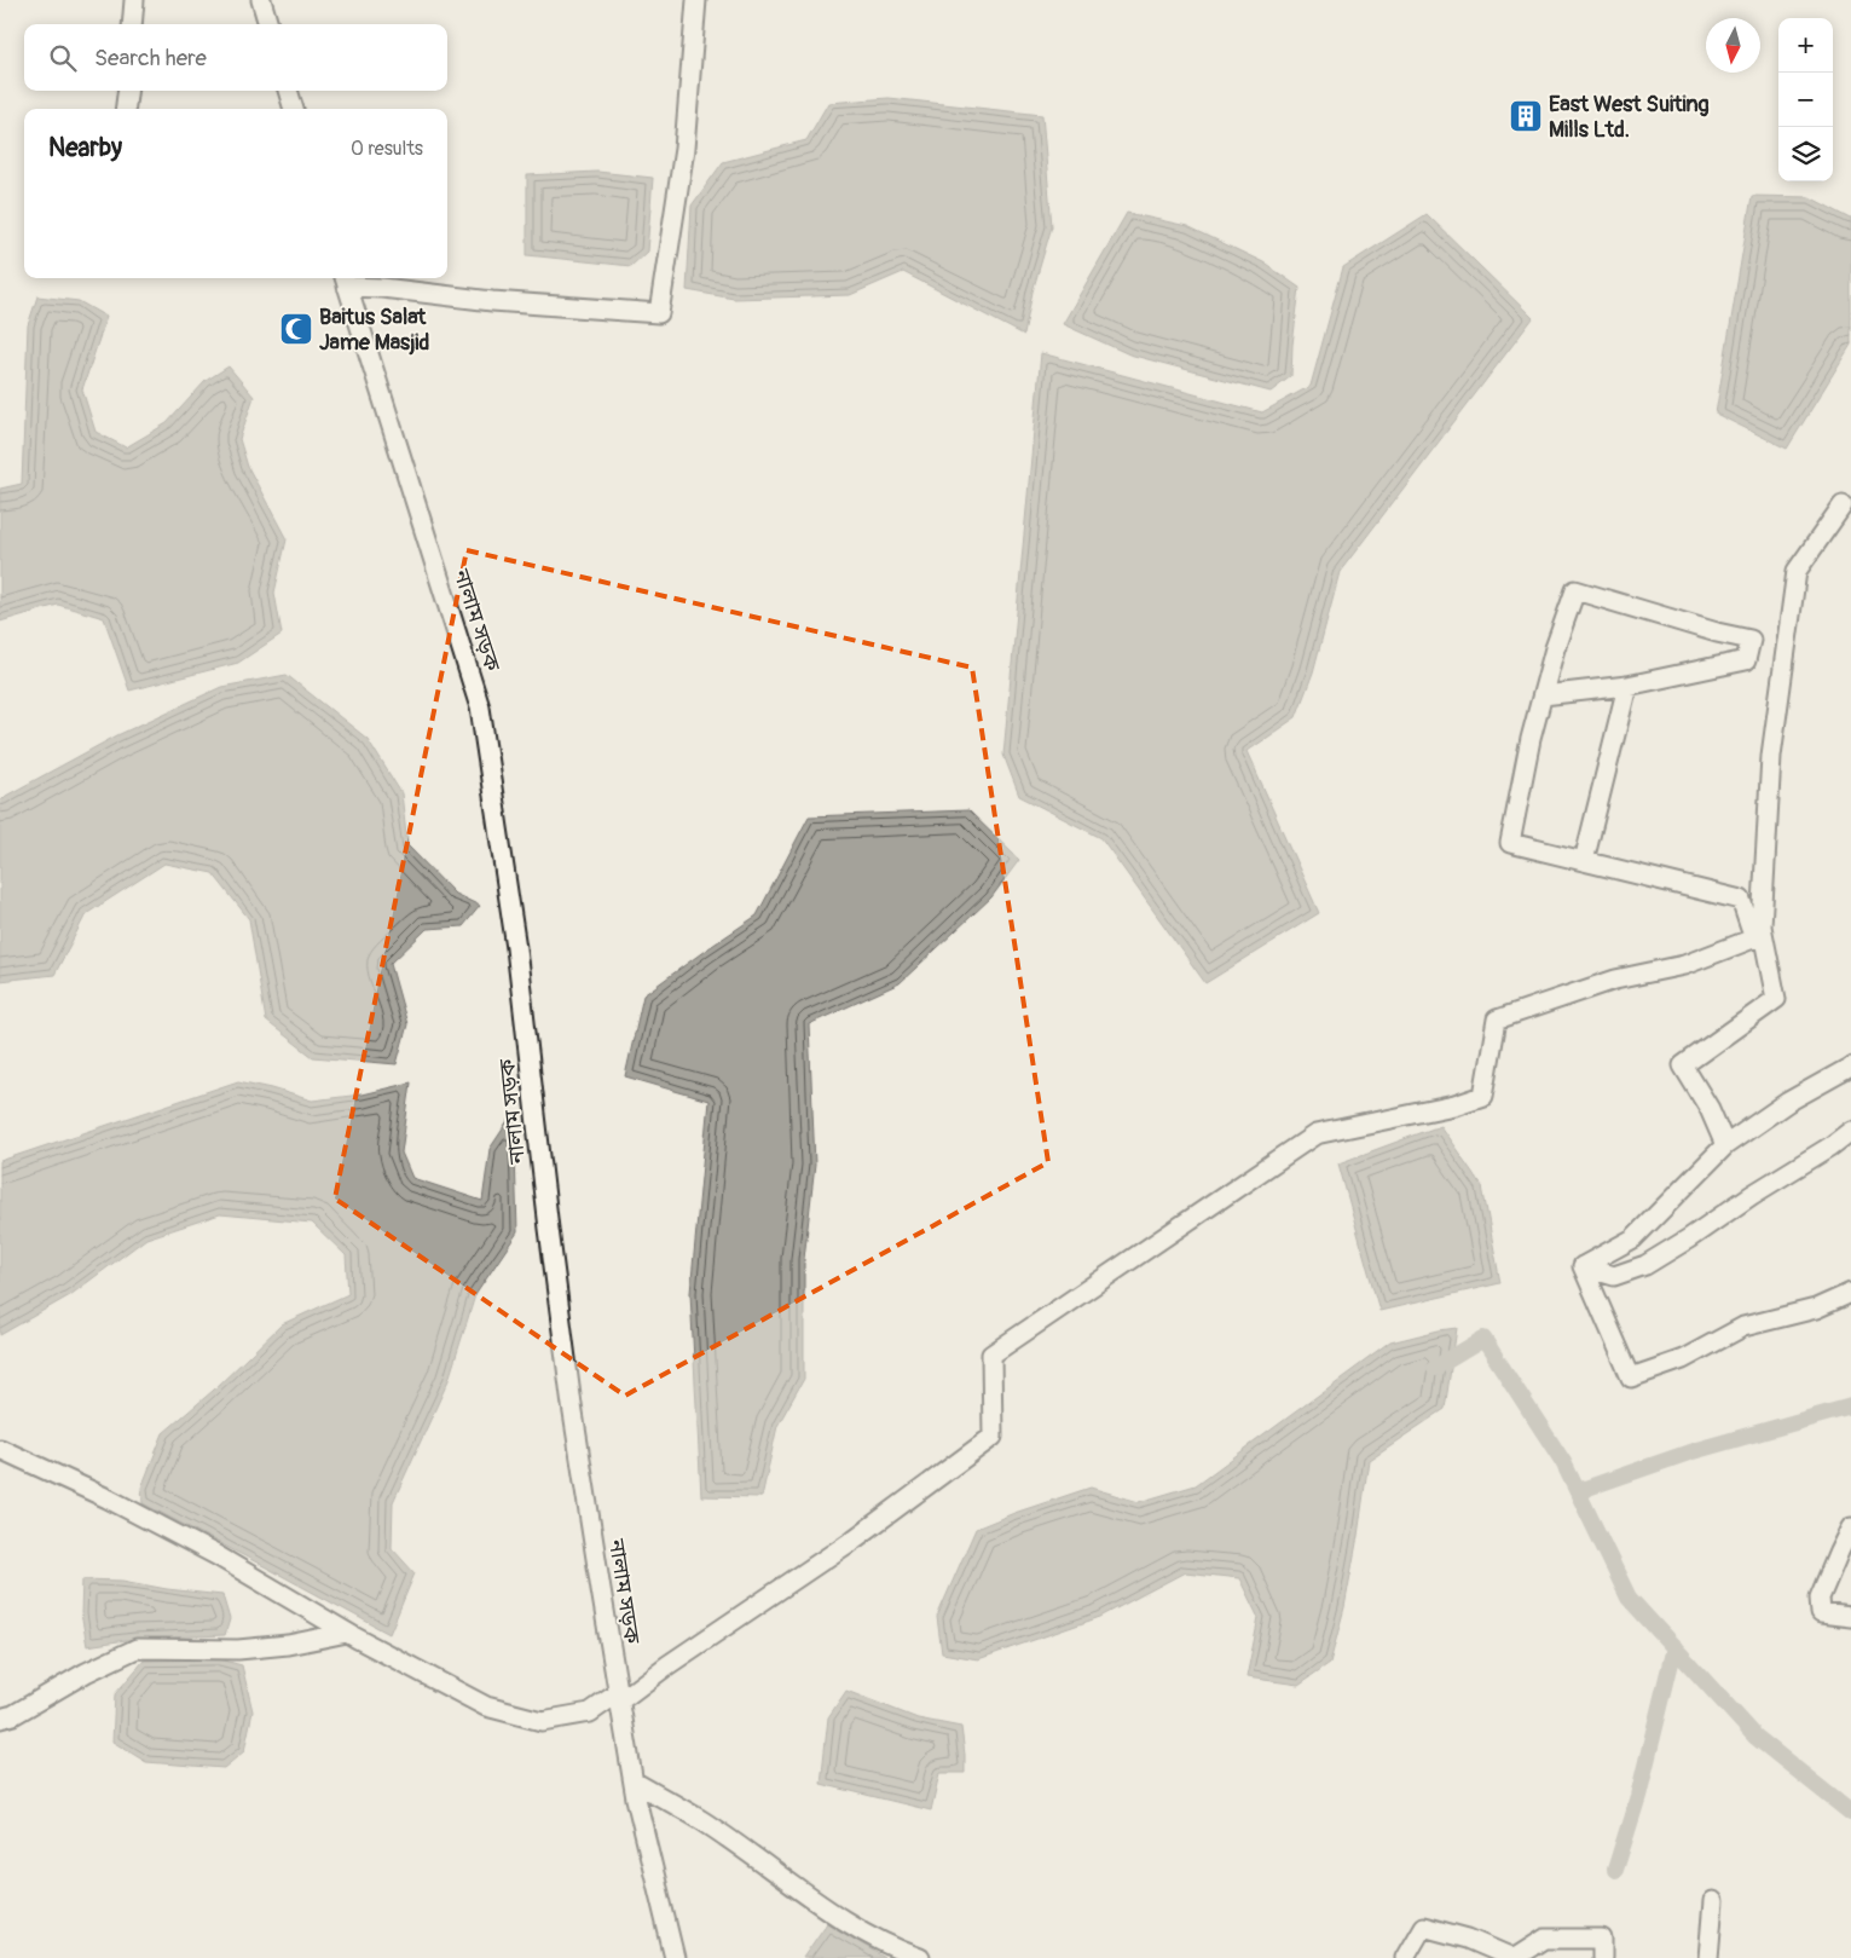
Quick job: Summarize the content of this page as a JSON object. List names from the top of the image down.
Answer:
{
  "streets": {
    "street": ["নালাম সড়ক"]
  },
  "places": {
    "building": ["East West Suiting Mills Ltd."],
    "mosque": ["Baitus Salat Jame Masjid"]
  },
  "north": "bottom",
  "page": {
    "map_buttons": ["+", "−"],
    "search": "Search here",
    "heading": ["Nearby", "0 results"]
  }
}
